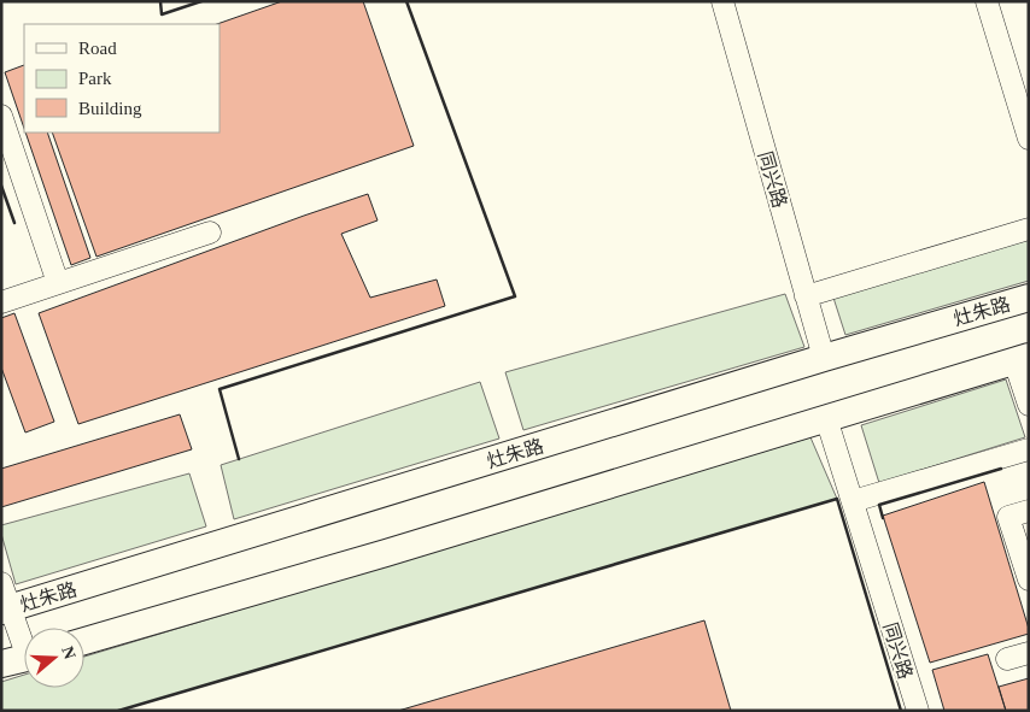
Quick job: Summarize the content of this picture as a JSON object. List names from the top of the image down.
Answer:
{
  "streets": {
    "main road": ["灶朱路"],
    "street": ["同兴路"]
  },
  "crossings": [
    ["同兴路", "灶朱路"]
  ],
  "legend": ["Road", "Park", "Building"],
  "north": "right"
}
